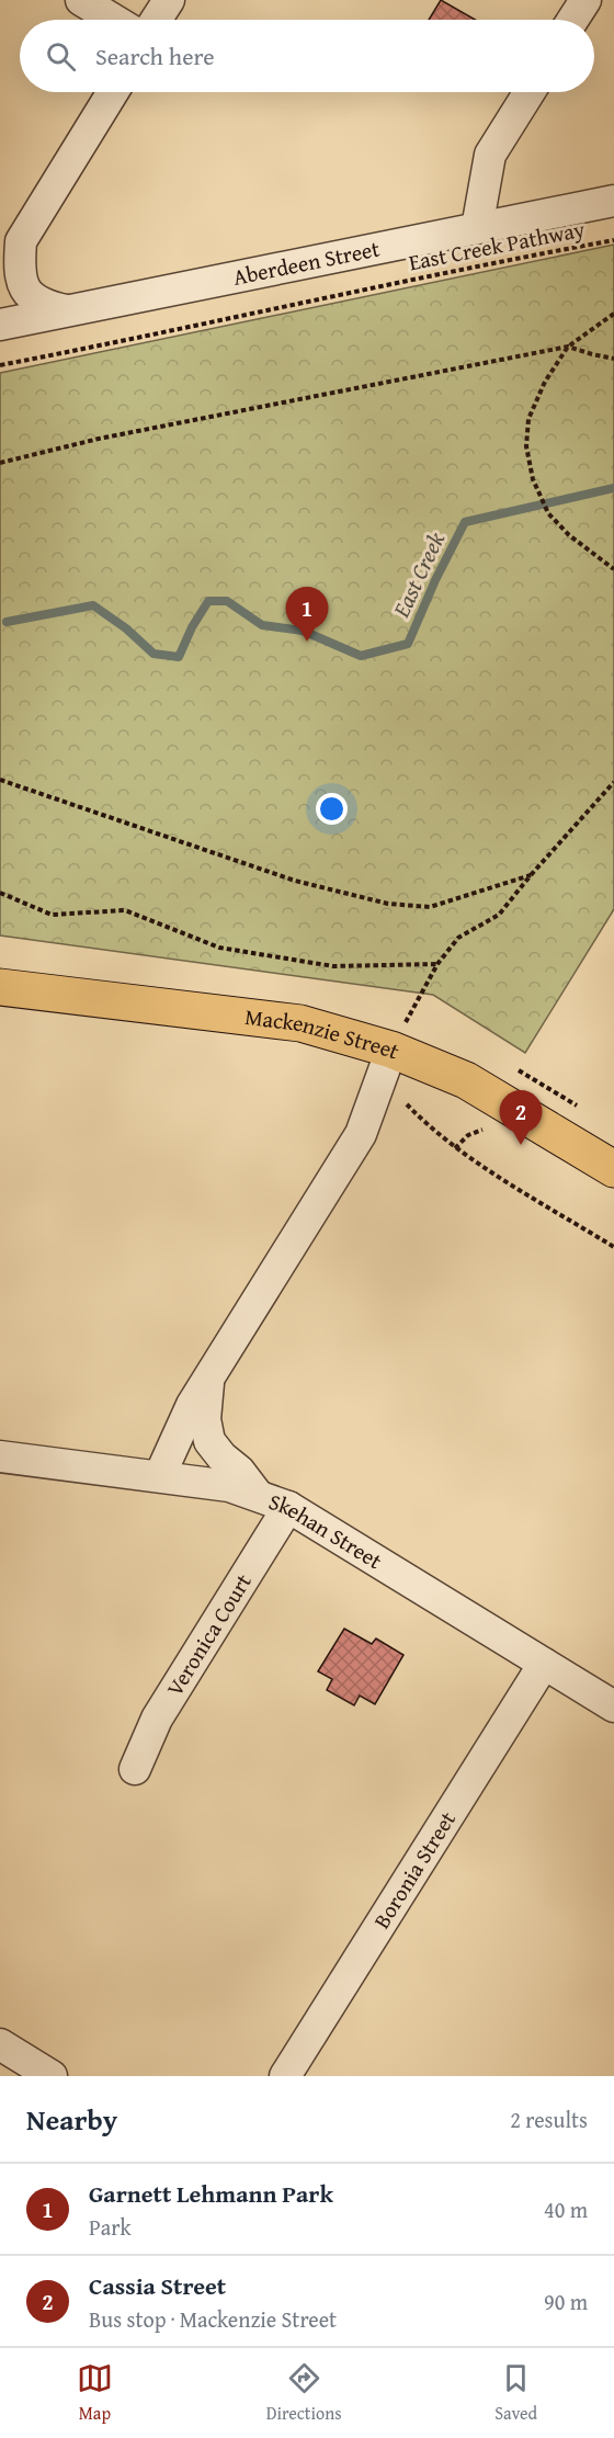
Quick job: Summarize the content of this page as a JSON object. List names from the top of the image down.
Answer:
{
  "streets": {
    "main road": ["Mackenzie Street"],
    "street": [
      "Aberdeen Street",
      "Skehan Street",
      "Veronica Court",
      "Boronia Street"
    ],
    "path": ["East Creek Pathway"]
  },
  "crossings": [
    ["Skehan Street", "Veronica Court"],
    ["Skehan Street", "Boronia Street"]
  ],
  "water": ["East Creek"],
  "page": {
    "search": "Search here",
    "pins": ["1", "2"],
    "heading": ["Nearby", "2 results"],
    "list": [
      {
        "mark": "1",
        "name": "Garnett Lehmann Park",
        "note": "Park",
        "value": "40 m"
      },
      {
        "mark": "2",
        "name": "Cassia Street",
        "note": "Bus stop · Mackenzie Street",
        "value": "90 m"
      }
    ],
    "nav": ["Map", "Directions", "Saved"]
  }
}
